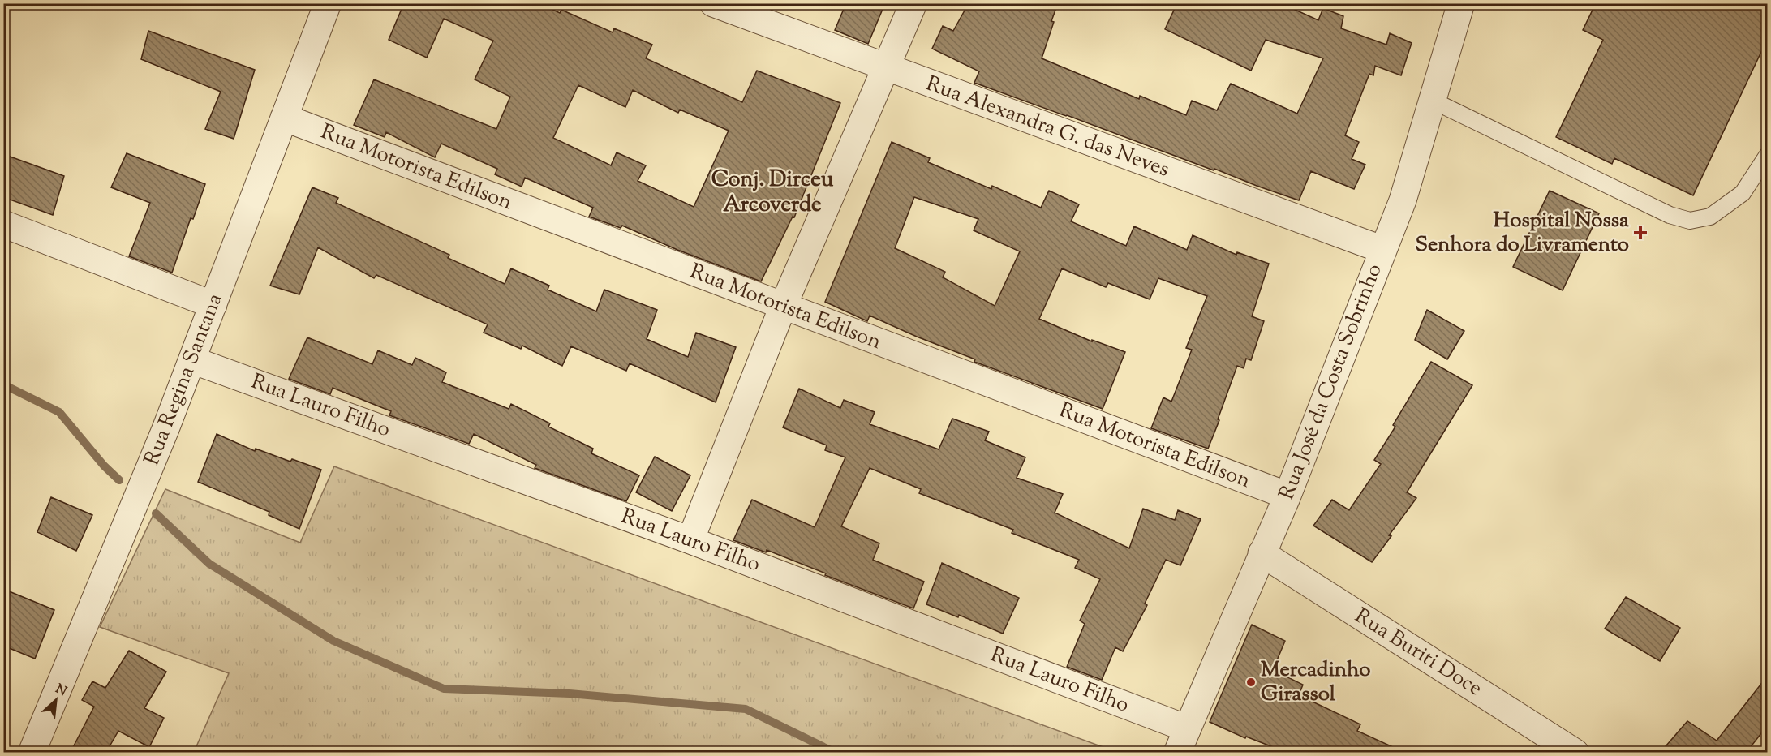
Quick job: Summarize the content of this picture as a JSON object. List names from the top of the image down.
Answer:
{
  "streets": {
    "street": [
      "Rua Alexandra G. das Neves",
      "Rua Motorista Edilson",
      "Rua Regina Santana",
      "Rua José da Costa Sobrinho",
      "Rua Lauro Filho",
      "Rua Buriti Doce"
    ]
  },
  "crossings": [
    ["Rua Alexandra G. das Neves", "Rua José da Costa Sobrinho"],
    ["Rua Motorista Edilson", "Rua Regina Santana"],
    ["Rua Motorista Edilson", "Rua José da Costa Sobrinho"],
    ["Rua Regina Santana", "Rua Lauro Filho"],
    ["Rua José da Costa Sobrinho", "Rua Lauro Filho"],
    ["Rua José da Costa Sobrinho", "Rua Buriti Doce"]
  ],
  "districts": ["Conj. Dirceu Arcoverde"],
  "places": {
    "health": ["Hospital Nossa Senhora do Livramento"],
    "other": ["Mercadinho Girassol"]
  },
  "north": "top right"
}
